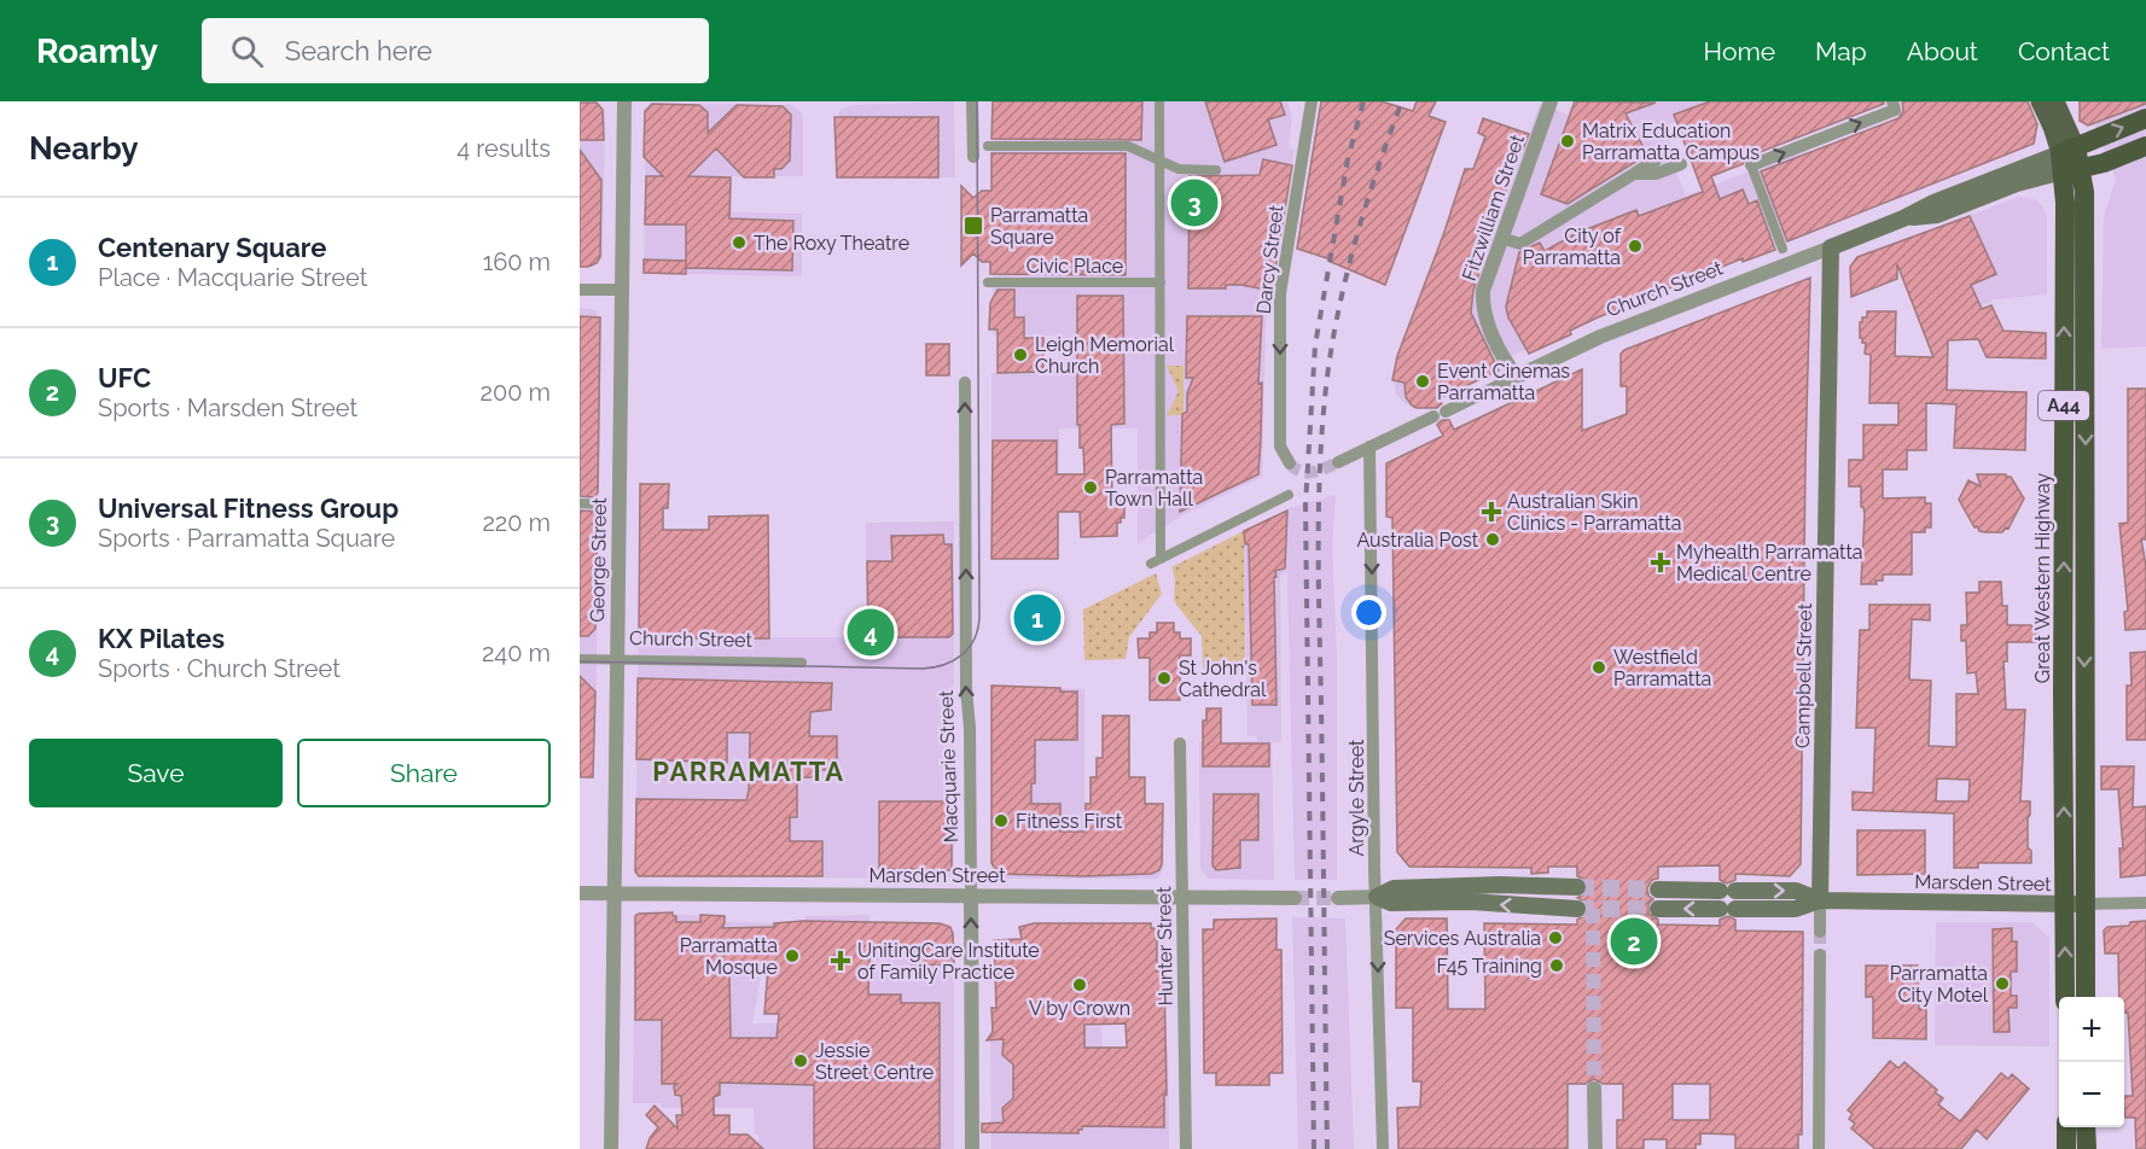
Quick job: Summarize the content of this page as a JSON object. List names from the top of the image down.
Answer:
{
  "streets": {
    "highway": ["Church Street", "A44", "Great Western Highway"],
    "main road": ["Campbell Street", "Marsden Street"],
    "street": [
      "Fitzwilliam Street",
      "Darcy Street",
      "Civic Place",
      "George Street",
      "Macquarie Street",
      "Argyle Street",
      "Hunter Street"
    ]
  },
  "crossings": [
    ["Fitzwilliam Street", "Church Street"],
    ["Church Street", "George Street"],
    ["Church Street", "Great Western Highway"],
    ["Church Street", "Campbell Street"],
    ["Church Street", "Argyle Street"],
    ["George Street", "Marsden Street"],
    ["Great Western Highway", "Marsden Street"],
    ["Campbell Street", "Marsden Street"],
    ["Macquarie Street", "Marsden Street"],
    ["Marsden Street", "Hunter Street"]
  ],
  "one_way": ["Darcy Street", "Macquarie Street", "Argyle Street"],
  "districts": ["PARRAMATTA"],
  "places": {
    "other": [
      "Matrix Education Parramatta Campus",
      "The Roxy Theatre",
      "City of Parramatta",
      "Leigh Memorial Church",
      "Event Cinemas Parramatta",
      "Parramatta Town Hall",
      "Australia Post",
      "Westfield Parramatta",
      "St John's Cathedral",
      "Fitness First",
      "Services Australia",
      "Parramatta Mosque",
      "F45 Training",
      "Parramatta City Motel",
      "V by Crown",
      "Jessie Street Centre"
    ],
    "transit": ["Parramatta Square"],
    "health": ["Australian Skin Clinics - Parramatta", "Myhealth Parramatta Medical Centre", "UnitingCare Institute of Family Practice"]
  },
  "page": {
    "header": "Roamly",
    "search": "Search here",
    "nav": [
      "Home",
      "Map",
      "About",
      "Contact"
    ],
    "heading": ["Nearby", "4 results"],
    "pins": [
      "3",
      "1",
      "4",
      "2"
    ],
    "list": [
      {
        "mark": "1",
        "name": "Centenary Square",
        "note": "Place · Macquarie Street",
        "value": "160 m"
      },
      {
        "mark": "2",
        "name": "UFC",
        "note": "Sports · Marsden Street",
        "value": "200 m"
      },
      {
        "mark": "3",
        "name": "Universal Fitness Group",
        "note": "Sports · Parramatta Square",
        "value": "220 m"
      },
      {
        "mark": "4",
        "name": "KX Pilates",
        "note": "Sports · Church Street",
        "value": "240 m"
      }
    ],
    "buttons": ["Save", "Share"],
    "map_buttons": ["+", "−"]
  }
}
